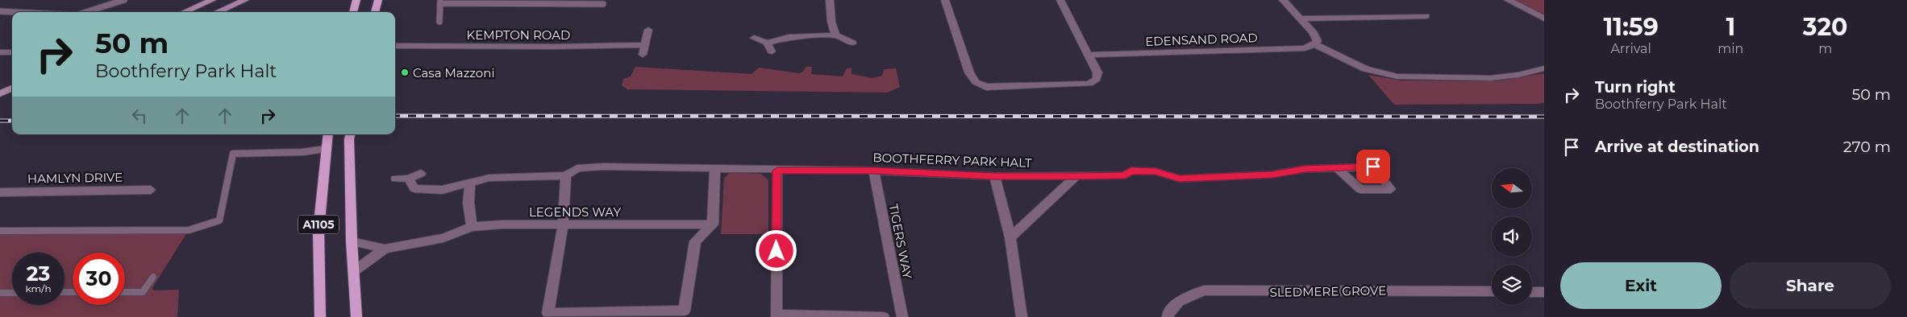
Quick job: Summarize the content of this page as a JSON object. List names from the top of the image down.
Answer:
{
  "streets": {
    "main road": ["A1105"],
    "street": [
      "KEMPTON ROAD",
      "EDENSAND ROAD",
      "BOOTHFERRY PARK HALT",
      "HAMLYN DRIVE",
      "LEGENDS WAY",
      "TIGERS WAY",
      "SLEDMERE GROVE"
    ]
  },
  "crossings": [
    ["BOOTHFERRY PARK HALT", "TIGERS WAY"],
    ["LEGENDS WAY", "A1105"]
  ],
  "places": ["Casa Mazzoni"],
  "north": "left",
  "page": {
    "eta": [
      "11:59",
      "Arrival",
      "1",
      "min",
      "320",
      "m"
    ],
    "turn": ["50 m", "Boothferry Park Halt"],
    "list": [
      {
        "name": "Turn right",
        "note": "Boothferry Park Halt",
        "value": "50 m"
      },
      {
        "name": "Arrive at destination",
        "value": "270 m"
      }
    ],
    "speed": "23 km/h",
    "limit": "30",
    "buttons": ["Exit", "Share"]
  }
}
